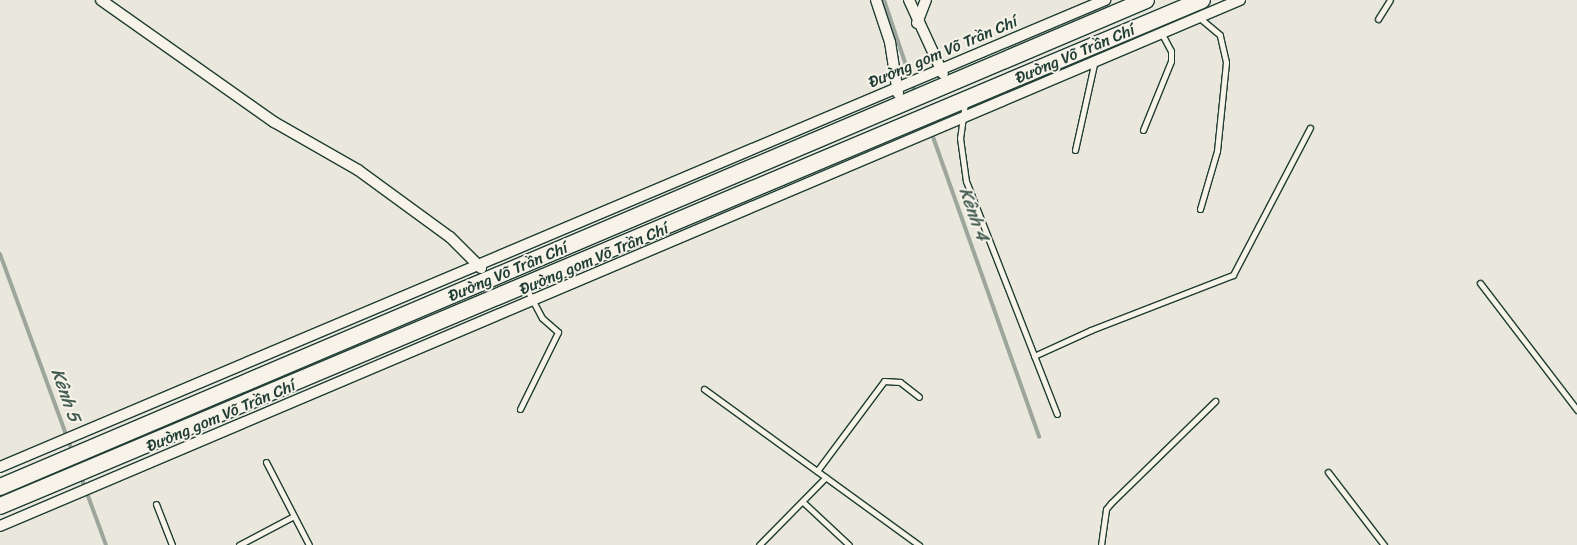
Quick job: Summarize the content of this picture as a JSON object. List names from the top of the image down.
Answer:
{
  "streets": {
    "highway": ["Đường Võ Trần Chí"],
    "street": ["Đường gom Võ Trần Chí"]
  },
  "crossings": [
    ["Đường gom Võ Trần Chí", "Đường Võ Trần Chí"]
  ],
  "water": ["Kênh 4", "Kênh 5"]
}
